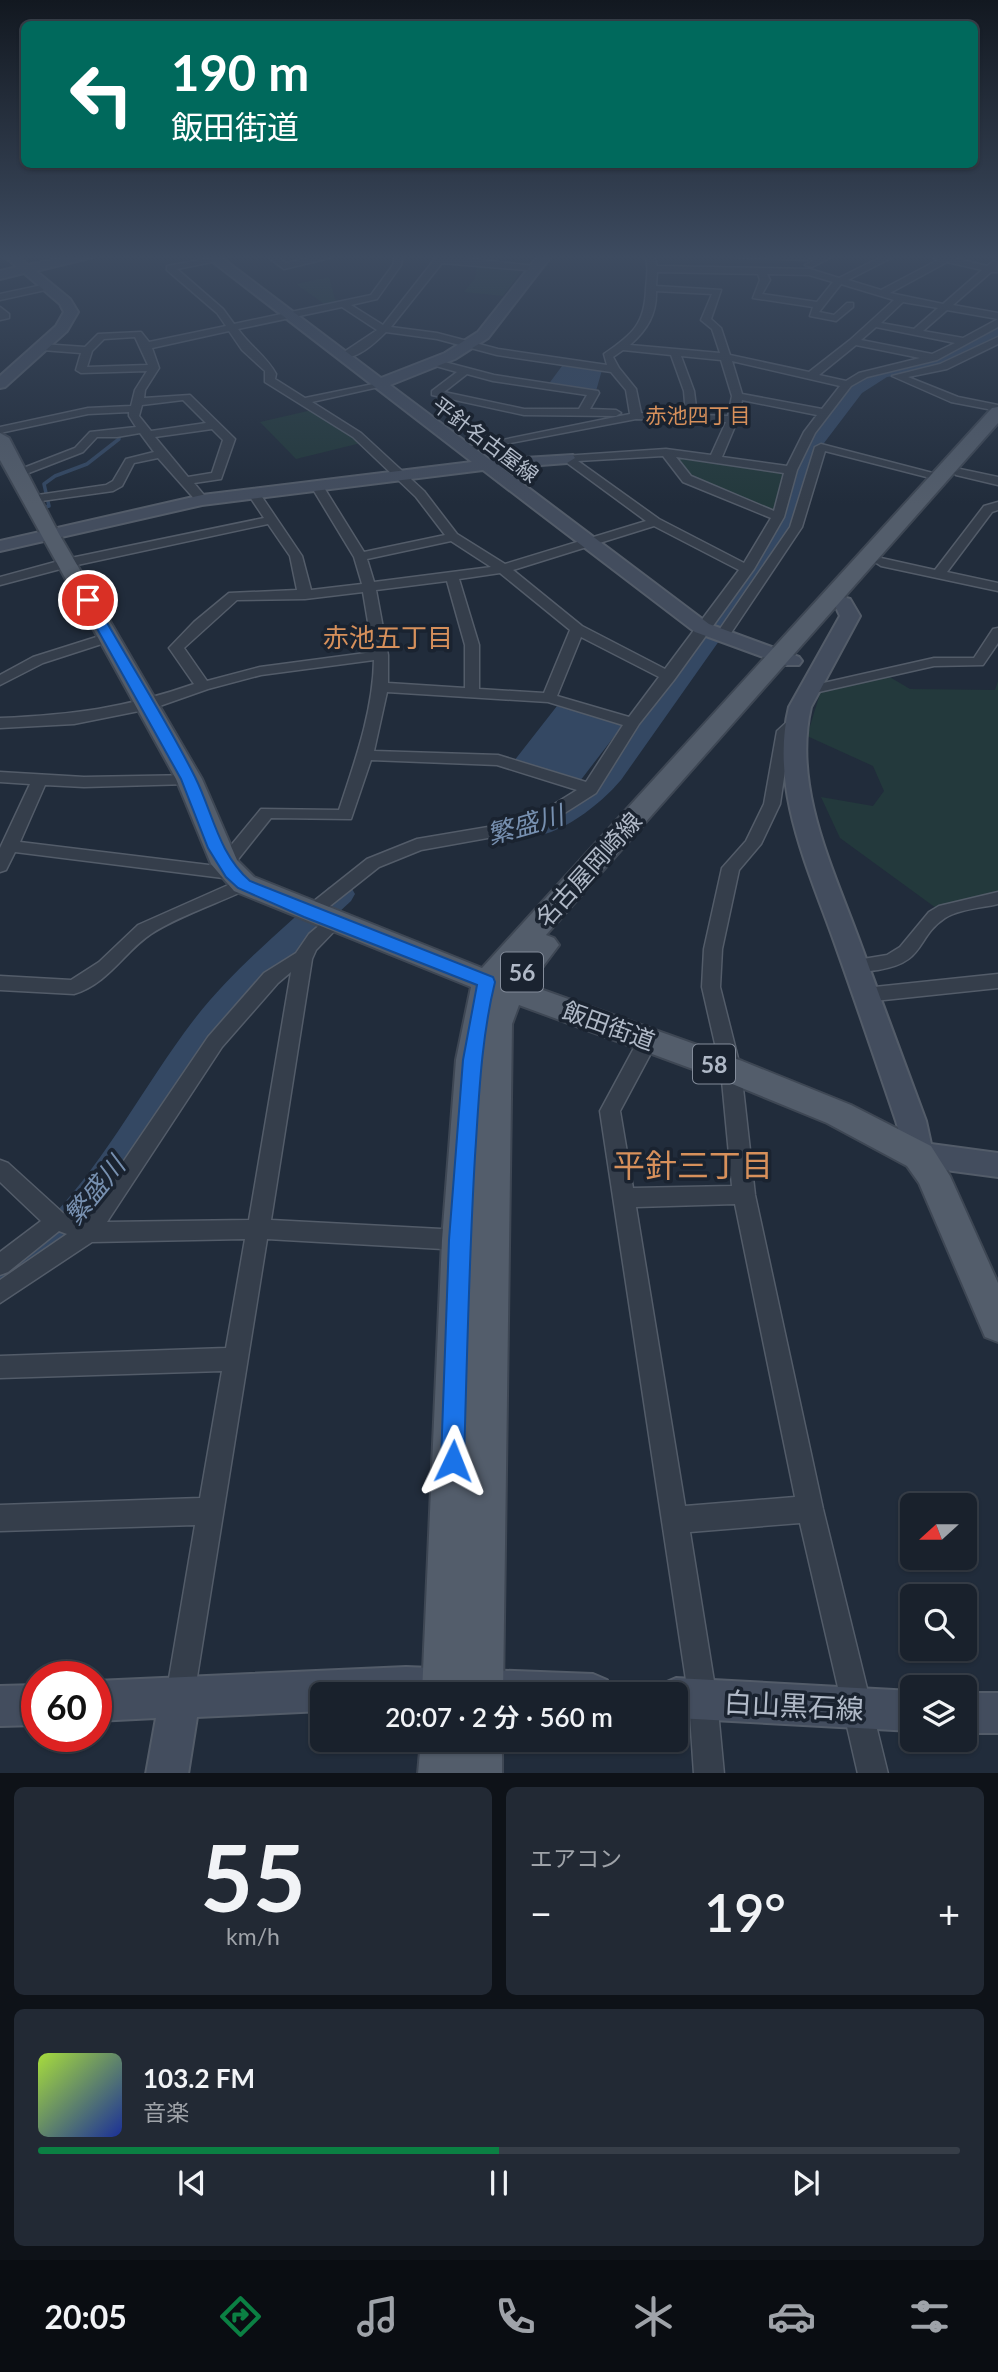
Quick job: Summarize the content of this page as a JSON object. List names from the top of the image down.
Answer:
{
  "streets": {
    "main road": [
      "名古屋岡崎線",
      "56",
      "飯田街道",
      "58"
    ],
    "street": ["平針名古屋線", "白山黒石線"]
  },
  "crossings": [
    ["平針名古屋線", "名古屋岡崎線"],
    ["名古屋岡崎線", "飯田街道"]
  ],
  "districts": ["赤池四丁目", "赤池五丁目", "平針三丁目"],
  "water": ["繁盛川"],
  "north": "left",
  "page": {
    "turn": ["190 m", "飯田街道"],
    "limit": "60",
    "trip": "20:07 · 2 分 · 560 m",
    "tile": [
      ["55", "km/h"],
      "エアコン"
    ],
    "heat": ["−", "19°", "+"],
    "song": ["103.2 FM", "音楽"],
    "tabs": "20:05"
  }
}
